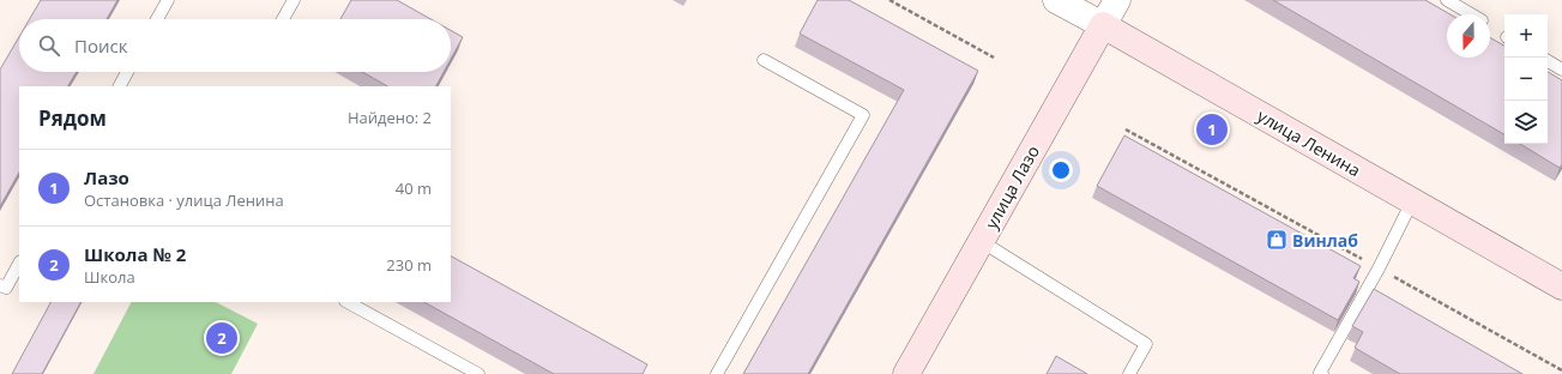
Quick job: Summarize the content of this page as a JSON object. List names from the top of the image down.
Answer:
{
  "streets": {
    "main road": ["улица Ленина", "улица Лазо"]
  },
  "crossings": [
    ["улица Ленина", "улица Лазо"]
  ],
  "places": {
    "shop": ["Винлаб"]
  },
  "north": "bottom",
  "page": {
    "map_buttons": ["+", "−"],
    "search": "Поиск",
    "heading": ["Рядом", "Найдено: 2"],
    "pins": ["1", "2"],
    "list": [
      {
        "mark": "1",
        "name": "Лазо",
        "note": "Остановка · улица Ленина",
        "value": "40 m"
      },
      {
        "mark": "2",
        "name": "Школа № 2",
        "note": "Школа",
        "value": "230 m"
      }
    ]
  }
}
